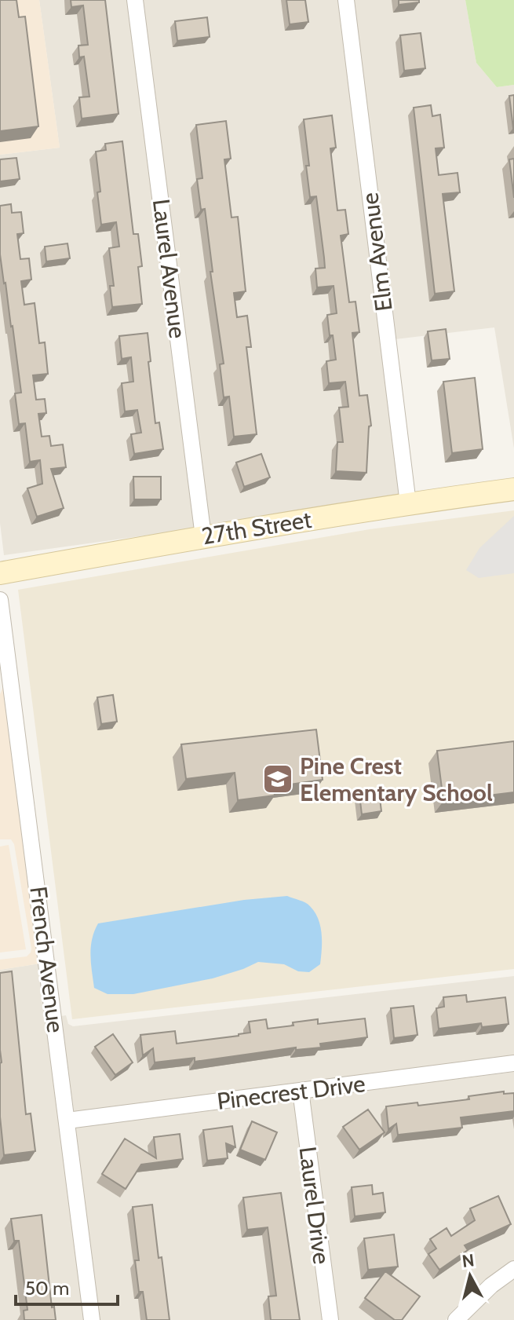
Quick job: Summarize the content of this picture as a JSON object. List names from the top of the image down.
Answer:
{
  "streets": {
    "main road": ["27th Street"],
    "street": [
      "Elm Avenue",
      "Laurel Avenue",
      "French Avenue",
      "Pinecrest Drive",
      "Laurel Drive"
    ]
  },
  "crossings": [
    ["Elm Avenue", "27th Street"],
    ["Laurel Avenue", "27th Street"],
    ["French Avenue", "Pinecrest Drive"],
    ["Pinecrest Drive", "Laurel Drive"]
  ],
  "places": {
    "school or university": ["Pine Crest Elementary School"]
  },
  "scale_bar": "50 m",
  "north": "top"
}
